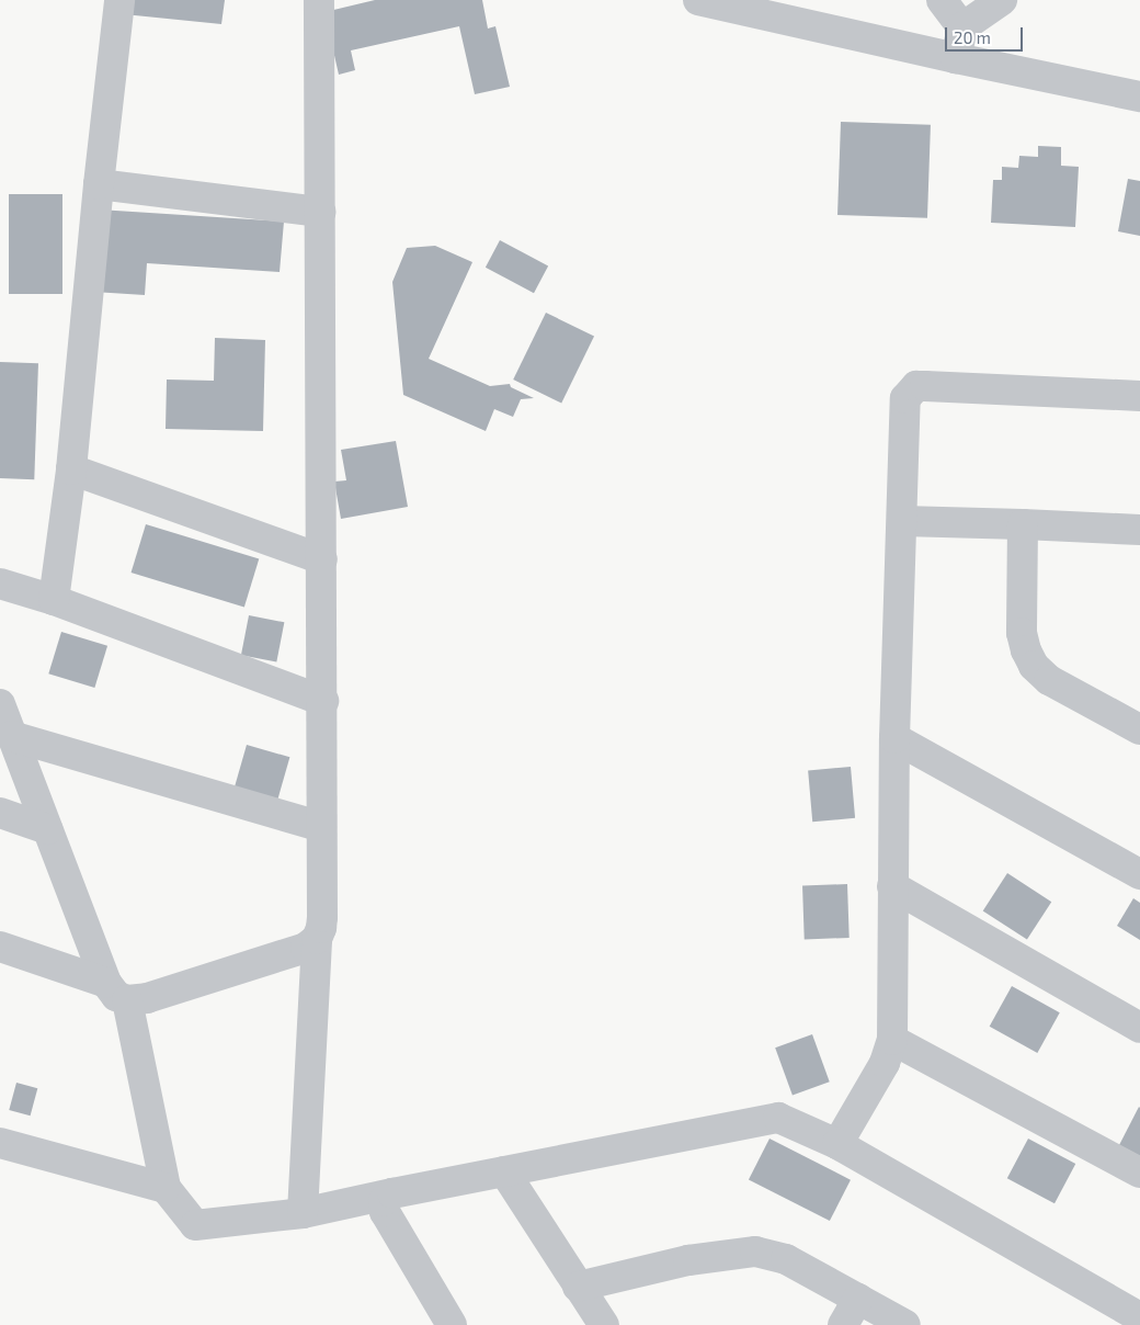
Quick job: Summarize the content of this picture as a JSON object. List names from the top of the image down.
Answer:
{
  "scale_bar": "20 m"
}
